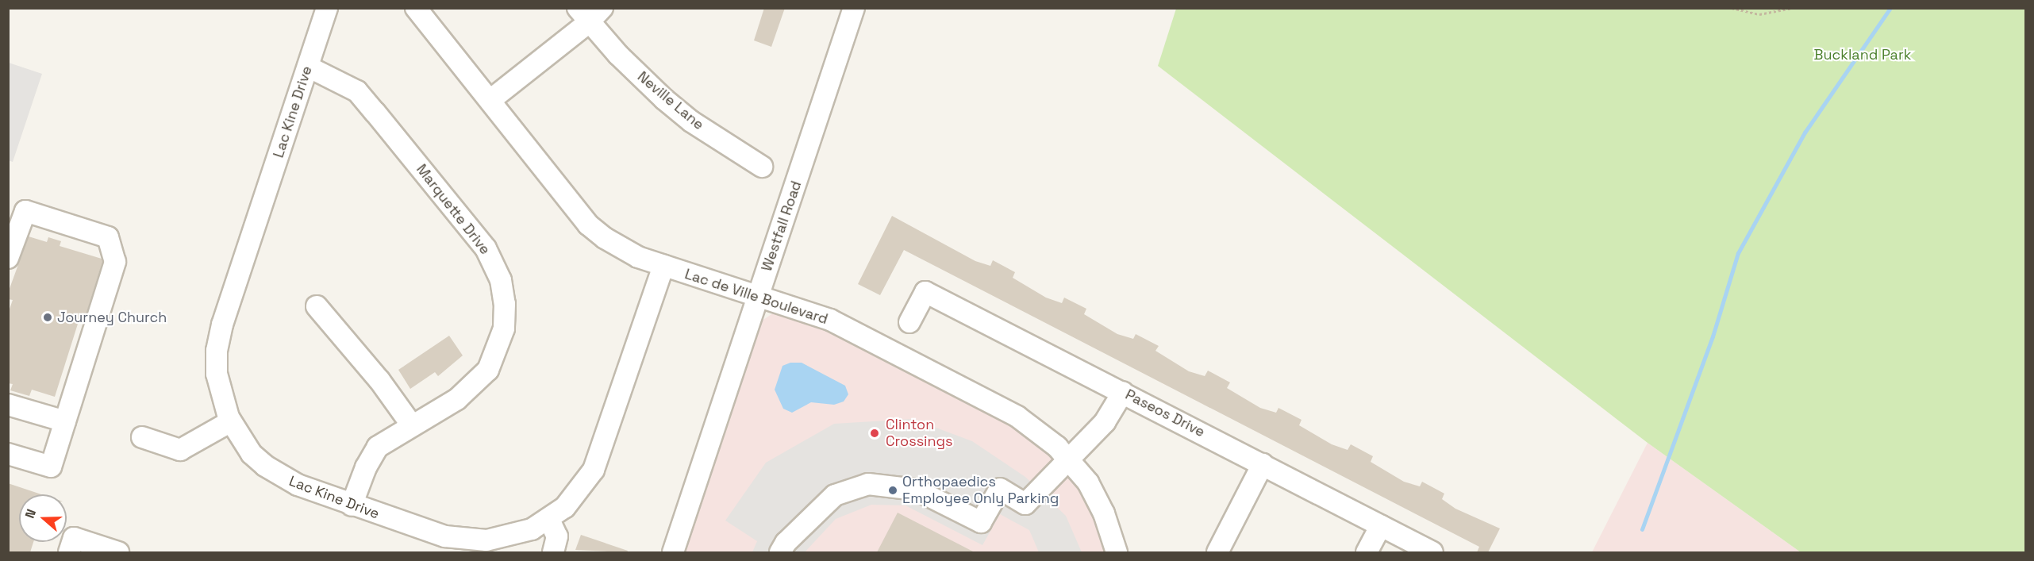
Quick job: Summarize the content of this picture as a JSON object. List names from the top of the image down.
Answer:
{
  "streets": {
    "street": [
      "Neville Lane",
      "Lac Kine Drive",
      "Marquette Drive",
      "Westfall Road",
      "Lac de Ville Boulevard",
      "Paseos Drive"
    ]
  },
  "crossings": [
    ["Lac Kine Drive", "Marquette Drive"],
    ["Lac Kine Drive", "Lac de Ville Boulevard"],
    ["Westfall Road", "Lac de Ville Boulevard"]
  ],
  "parks": ["Buckland Park"],
  "places": ["Journey Church", "Clinton Crossings", "Orthopaedics Employee Only Parking"],
  "north": "left"
}
